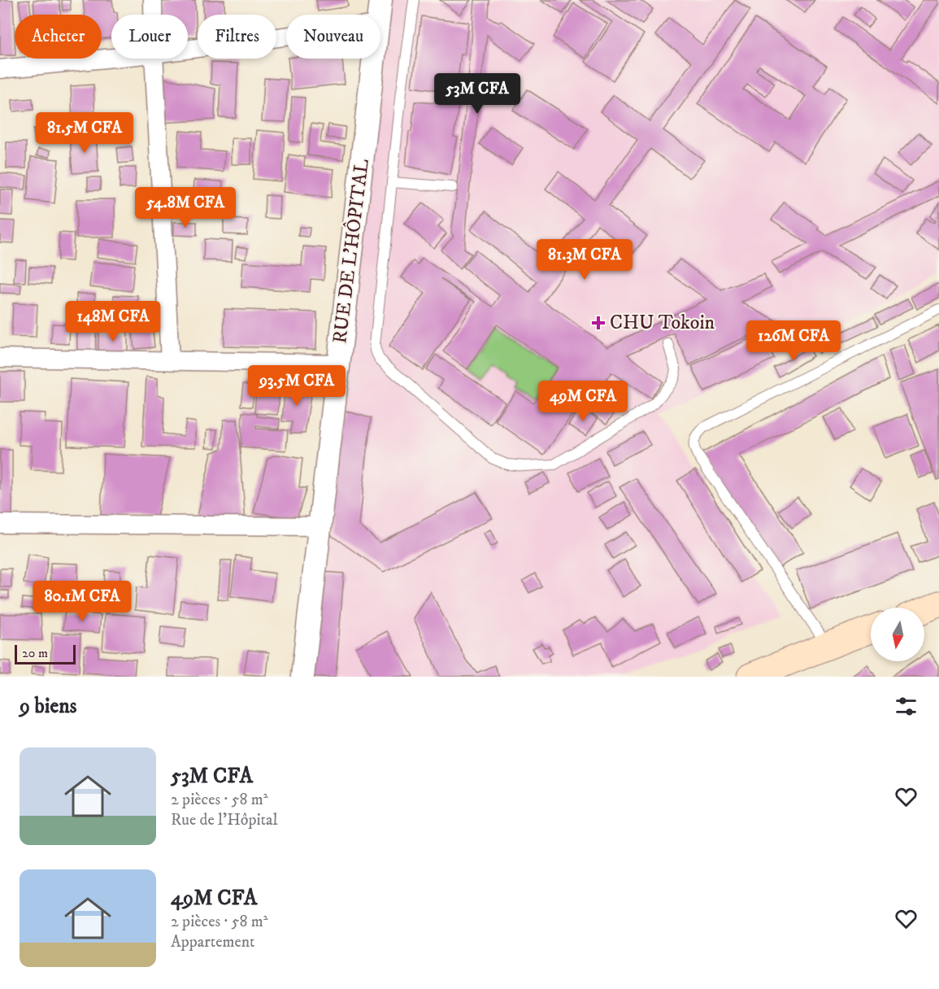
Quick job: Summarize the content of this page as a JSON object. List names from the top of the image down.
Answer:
{
  "streets": {
    "street": ["RUE DE L'HÔPITAL"]
  },
  "places": {
    "health": ["CHU Tokoin"]
  },
  "scale_bar": "20 m",
  "north": "bottom",
  "page": {
    "chip": [
      "Acheter",
      "Louer",
      "Filtres",
      "Nouveau"
    ],
    "price": [
      "53M CFA",
      "81.5M CFA",
      "54.8M CFA",
      "81.3M CFA",
      "148M CFA",
      "126M CFA",
      "93.5M CFA",
      "49M CFA",
      "80.1M CFA"
    ],
    "scale": "20 m",
    "heading": "9 biens",
    "list": [
      {
        "name": "53M CFA",
        "note": "2 pièces · 58 m² · Rue de l'Hôpital"
      },
      {
        "name": "49M CFA",
        "note": "2 pièces · 58 m² · Appartement"
      }
    ]
  }
}
